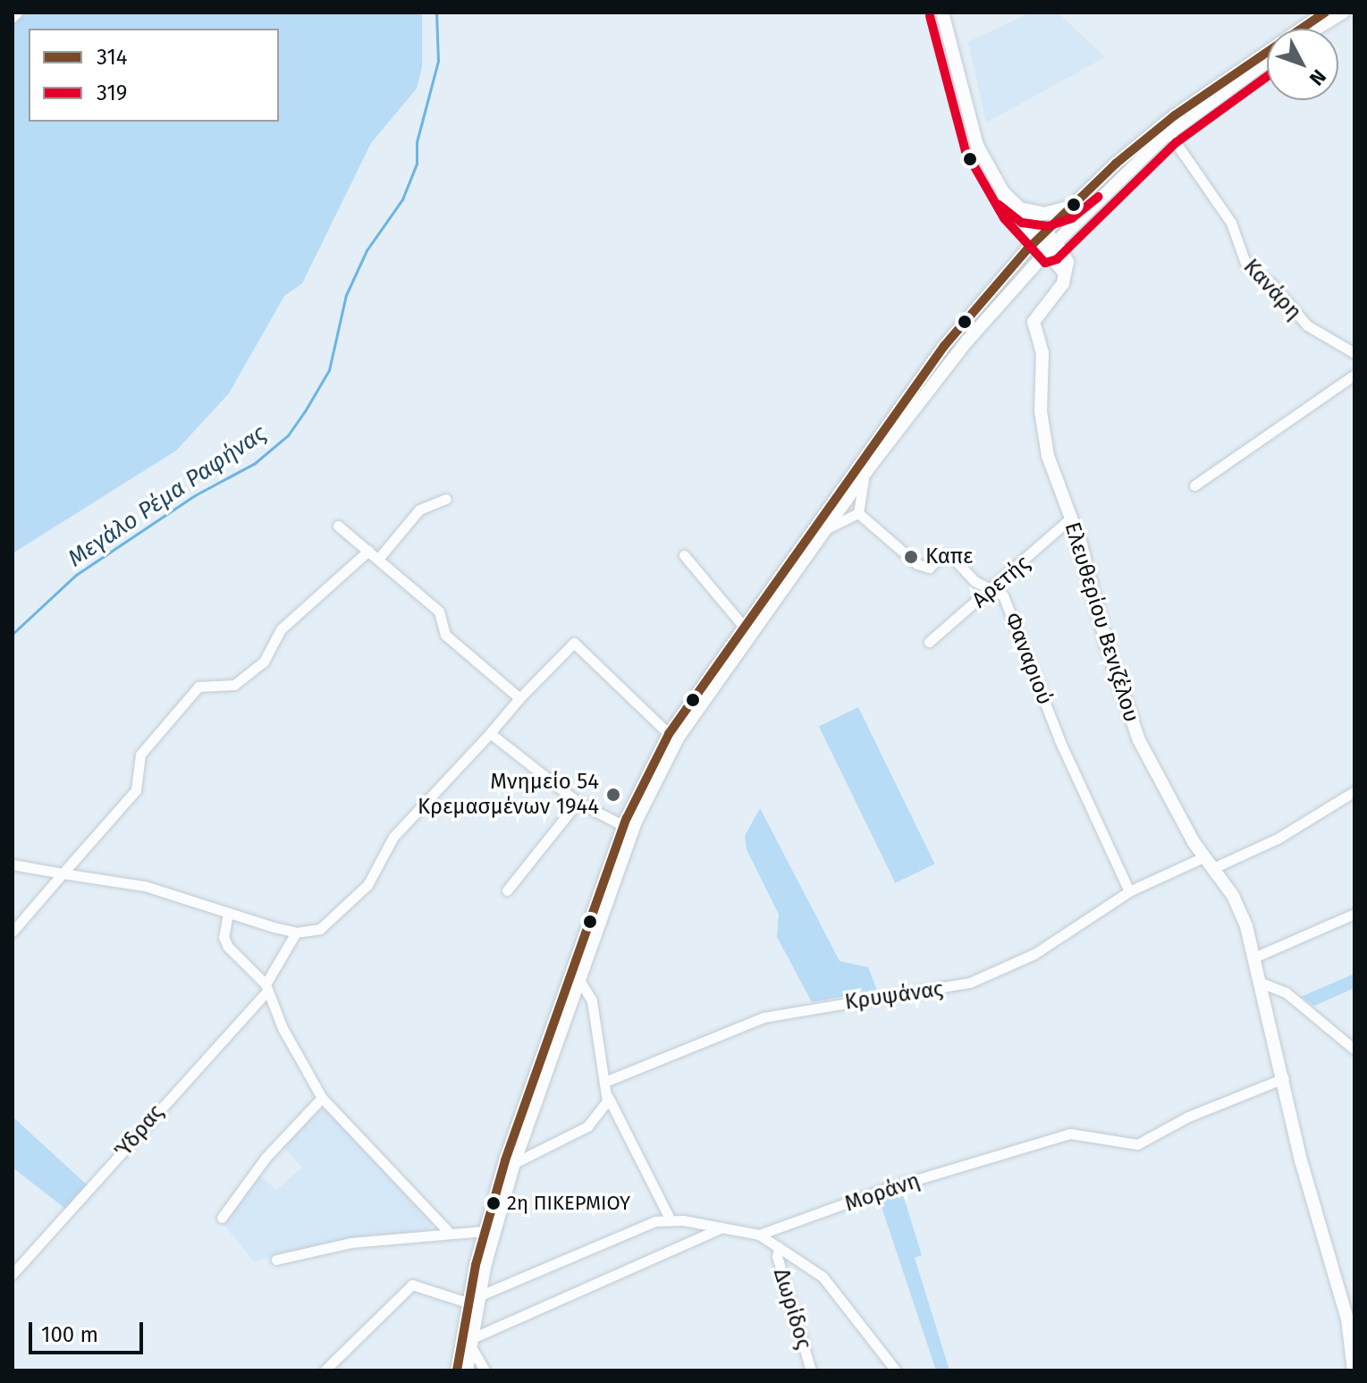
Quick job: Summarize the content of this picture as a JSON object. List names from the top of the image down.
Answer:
{
  "streets": {
    "main road": ["Ελευθερίου Βενιζέλου"],
    "street": [
      "Κανάρη",
      "Αρετής",
      "Φαναριού",
      "Κρυψάνας",
      "Ύδρας",
      "Μοράνη",
      "Δωρίδος"
    ]
  },
  "crossings": [
    ["Αρετής", "Ελευθερίου Βενιζέλου"],
    ["Αρετής", "Φαναριού"],
    ["Ελευθερίου Βενιζέλου", "Κρυψάνας"],
    ["Ελευθερίου Βενιζέλου", "Μοράνη"],
    ["Φαναριού", "Κρυψάνας"]
  ],
  "water": ["Μεγάλο Ρέμα Ραφήνας"],
  "places": ["Καπε", "Μνημείο 54 Κρεμασμένων 1944", "2η ΠΙΚΕΡΜΙΟΥ"],
  "lines": ["transit line 314", "transit line 319"],
  "legend": ["314", "319"],
  "scale_bar": "100 m",
  "north": "bottom right"
}
